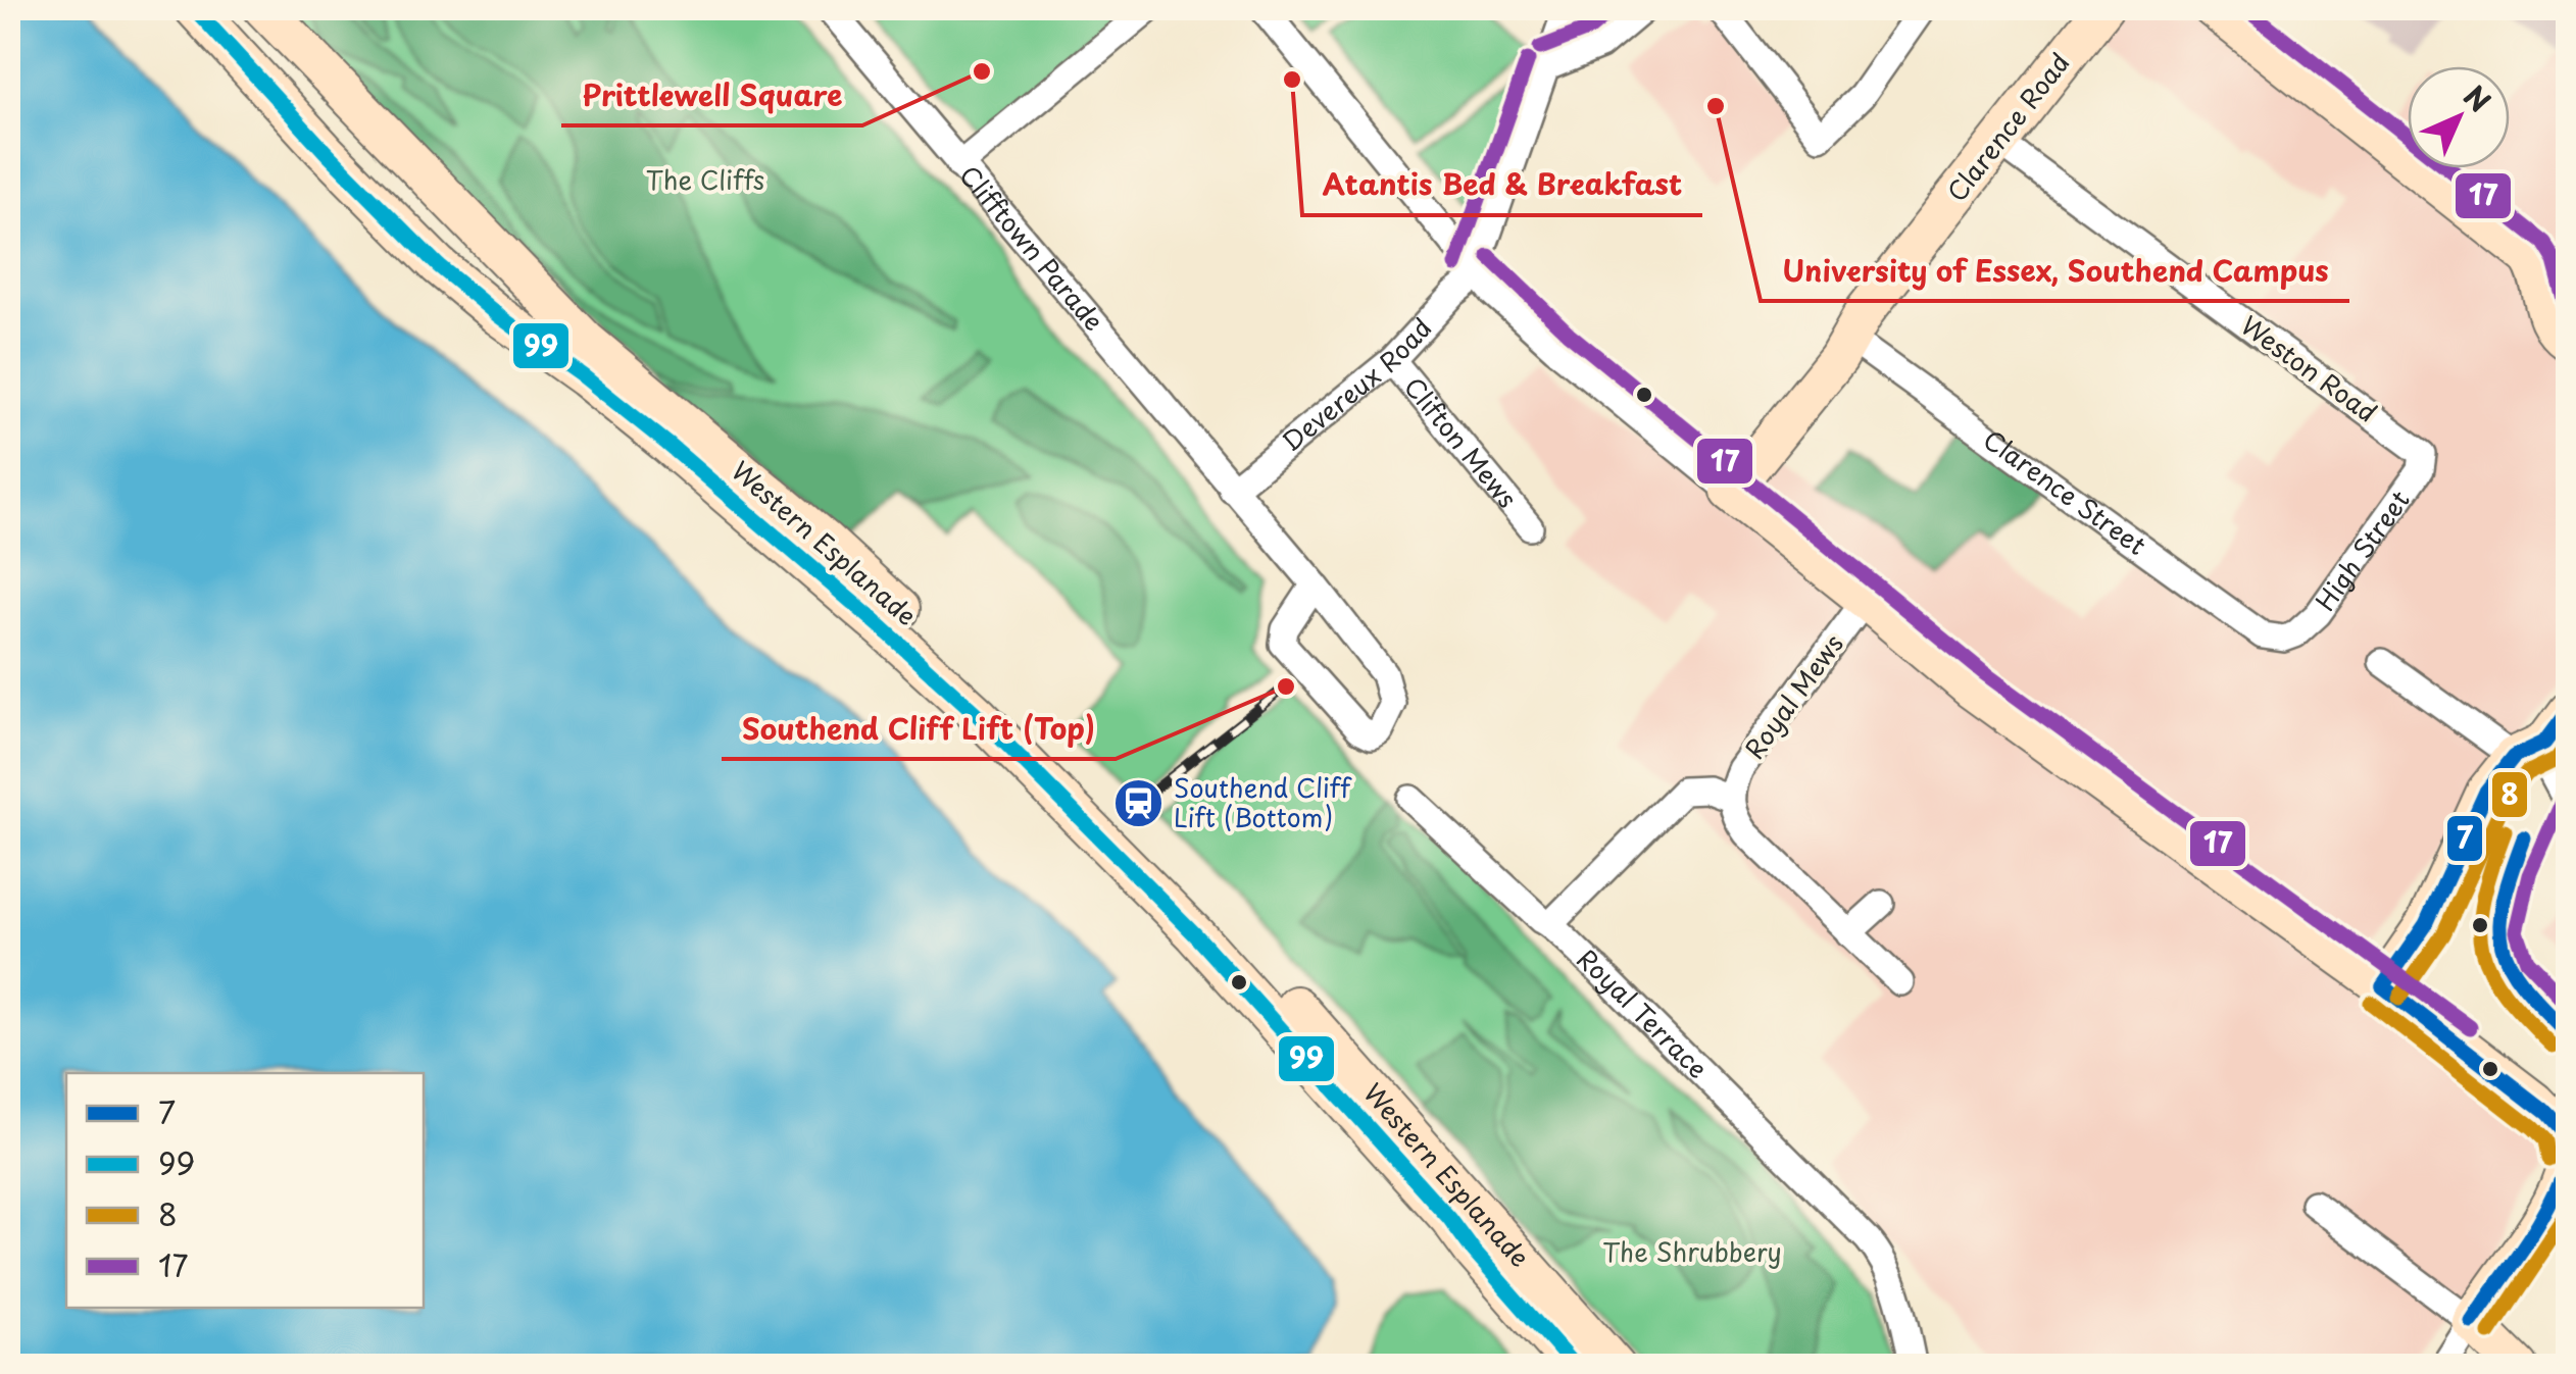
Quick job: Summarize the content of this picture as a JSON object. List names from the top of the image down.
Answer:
{
  "streets": {
    "street": [
      "Clarence Road",
      "Clifftown Parade",
      "Weston Road",
      "Devereux Road",
      "Clifton Mews",
      "Clarence Street",
      "Western Esplanade",
      "High Street",
      "Royal Mews",
      "Royal Terrace"
    ]
  },
  "crossings": [
    ["Clarence Road", "Weston Road"],
    ["Clarence Road", "Clarence Street"],
    ["Clifftown Parade", "Devereux Road"],
    ["Weston Road", "High Street"],
    ["Devereux Road", "Clifton Mews"],
    ["Clarence Street", "High Street"]
  ],
  "parks": ["The Cliffs", "The Shrubbery"],
  "places": {
    "other": [
      "Prittlewell Square",
      "Atantis Bed & Breakfast",
      "University of Essex, Southend Campus",
      "Southend Cliff Lift (Top)"
    ],
    "station": ["Southend Cliff Lift (Bottom)"]
  },
  "lines": [
    "transit line 99",
    "transit line 17",
    "transit line 7",
    "transit line 8"
  ],
  "legend": [
    "7",
    "99",
    "8",
    "17"
  ],
  "north": "top right"
}
